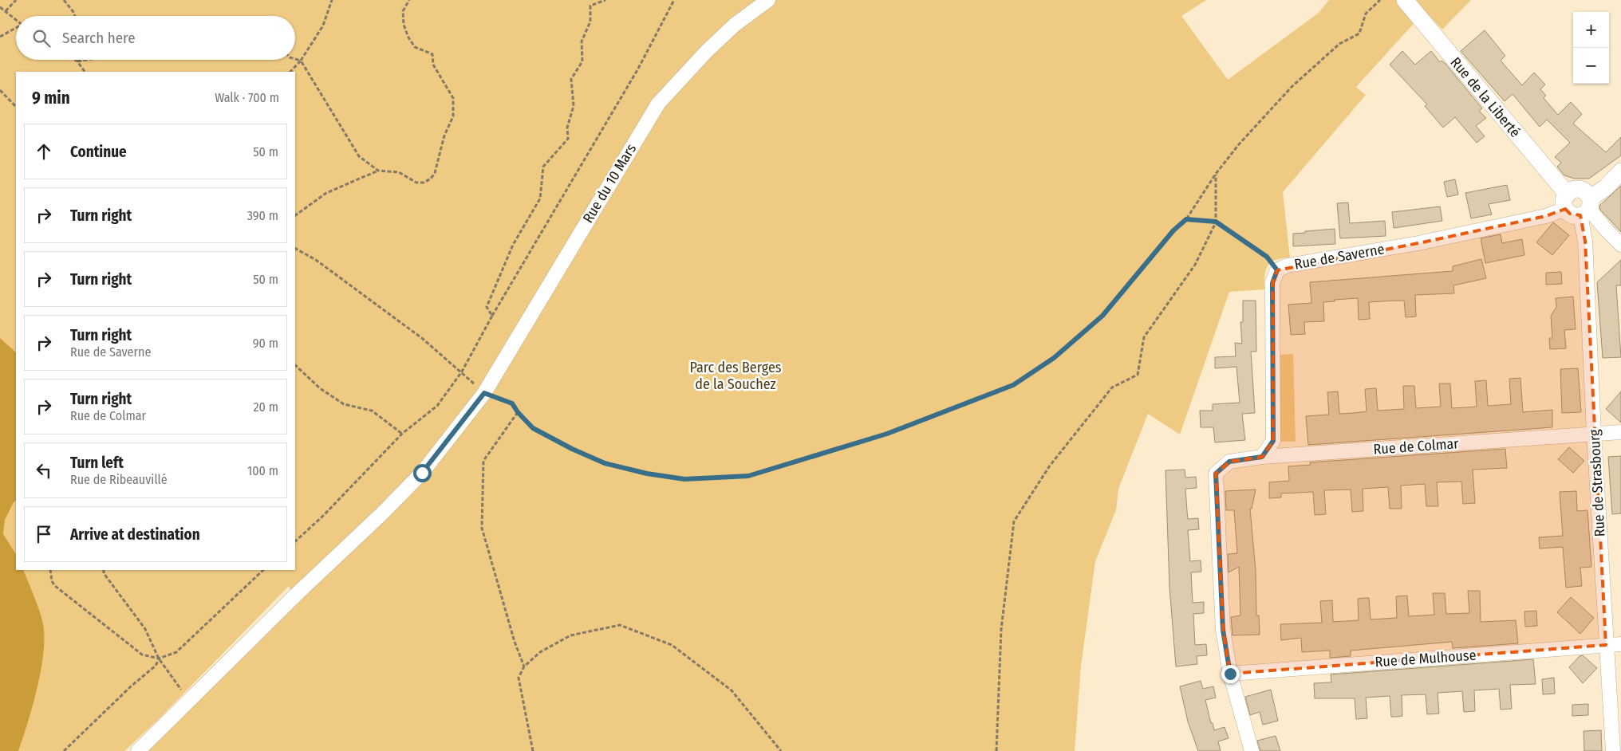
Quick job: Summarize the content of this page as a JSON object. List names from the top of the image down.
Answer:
{
  "streets": {
    "street": [
      "Rue de la Liberté",
      "Rue du 10 Mars",
      "Rue de Saverne",
      "Rue de Colmar",
      "Rue de Strasbourg",
      "Rue de Mulhouse"
    ]
  },
  "crossings": [
    ["Rue de la Liberté", "Rue de Saverne"],
    ["Rue de Saverne", "Rue de Colmar"],
    ["Rue de Colmar", "Rue de Strasbourg"],
    ["Rue de Colmar", "Rue de Mulhouse"],
    ["Rue de Strasbourg", "Rue de Mulhouse"]
  ],
  "parks": ["Parc des Berges de la Souchez"],
  "page": {
    "map_buttons": ["+", "−"],
    "search": "Search here",
    "heading": ["9 min", "Walk · 700 m"],
    "list": [
      ["Continue", "50 m"],
      ["Turn right", "390 m"],
      ["Turn right", "50 m"],
      ["Turn right", "Rue de Saverne", "90 m"],
      ["Turn right", "Rue de Colmar", "20 m"],
      ["Turn left", "Rue de Ribeauvillé", "100 m"],
      "Arrive at destination"
    ]
  }
}
